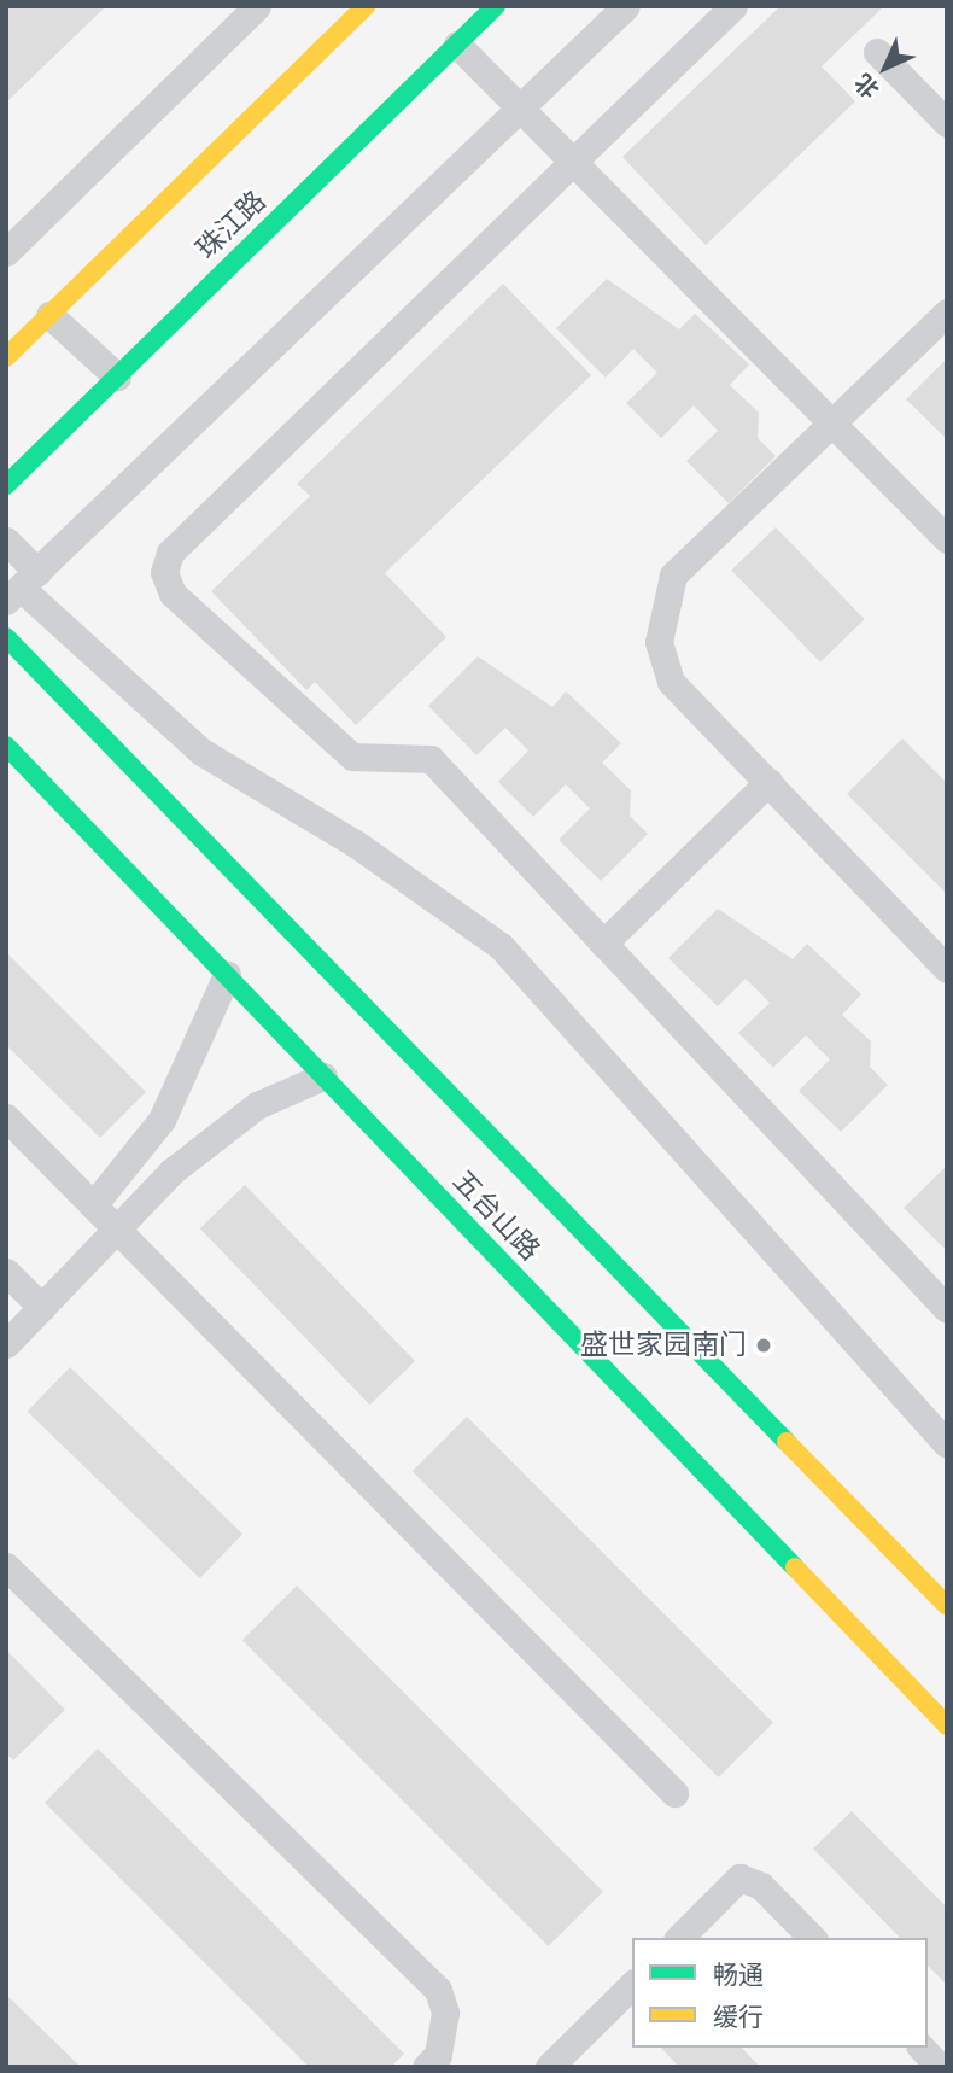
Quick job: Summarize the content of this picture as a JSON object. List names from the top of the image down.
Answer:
{
  "streets": {
    "main road": ["珠江路", "五台山路"]
  },
  "places": ["盛世家园南门"],
  "legend": ["畅通", "缓行"],
  "north": "bottom left"
}
